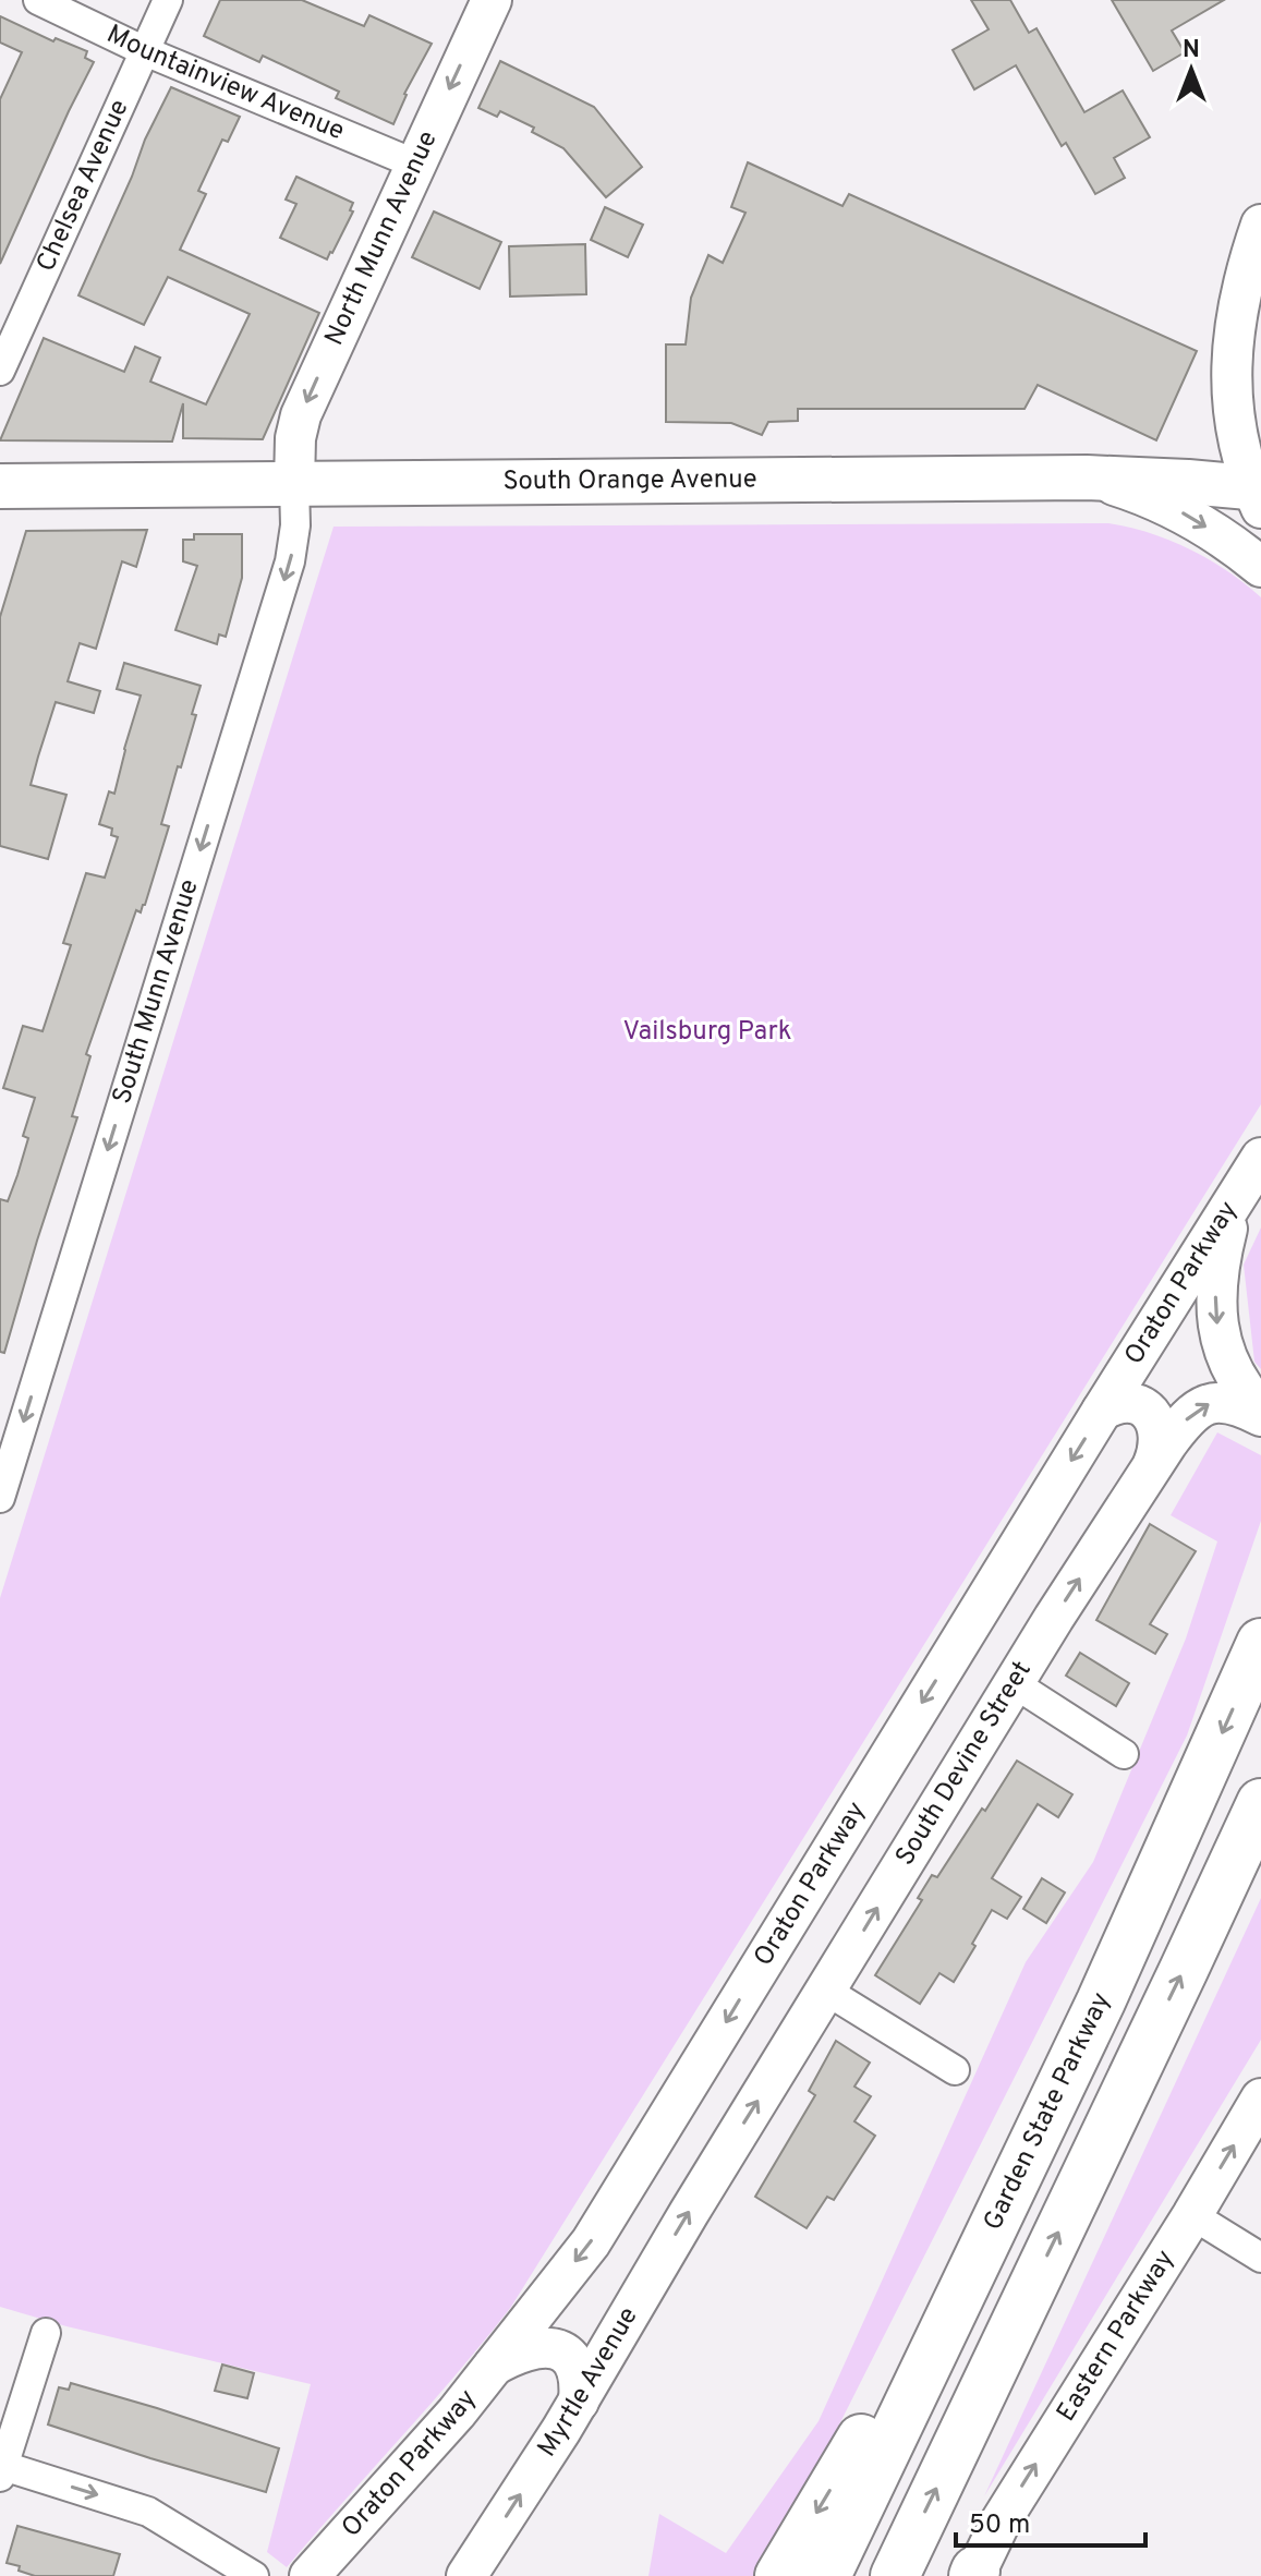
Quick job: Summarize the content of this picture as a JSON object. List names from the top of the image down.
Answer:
{
  "streets": {
    "highway": ["Garden State Parkway"],
    "main road": [
      "North Munn Avenue",
      "South Orange Avenue",
      "Oraton Parkway",
      "South Devine Street",
      "Eastern Parkway",
      "Myrtle Avenue"
    ],
    "street": ["Mountainview Avenue", "Chelsea Avenue", "South Munn Avenue"]
  },
  "crossings": [
    ["Mountainview Avenue", "Chelsea Avenue"],
    ["Mountainview Avenue", "North Munn Avenue"],
    ["North Munn Avenue", "South Orange Avenue"],
    ["North Munn Avenue", "South Munn Avenue"],
    ["South Orange Avenue", "South Munn Avenue"],
    ["South Devine Street", "Myrtle Avenue"]
  ],
  "one_way": [
    "North Munn Avenue",
    "South Munn Avenue",
    "Oraton Parkway",
    "South Devine Street",
    "Eastern Parkway",
    "Myrtle Avenue"
  ],
  "parks": ["Vailsburg Park"],
  "scale_bar": "50 m",
  "north": "top"
}
